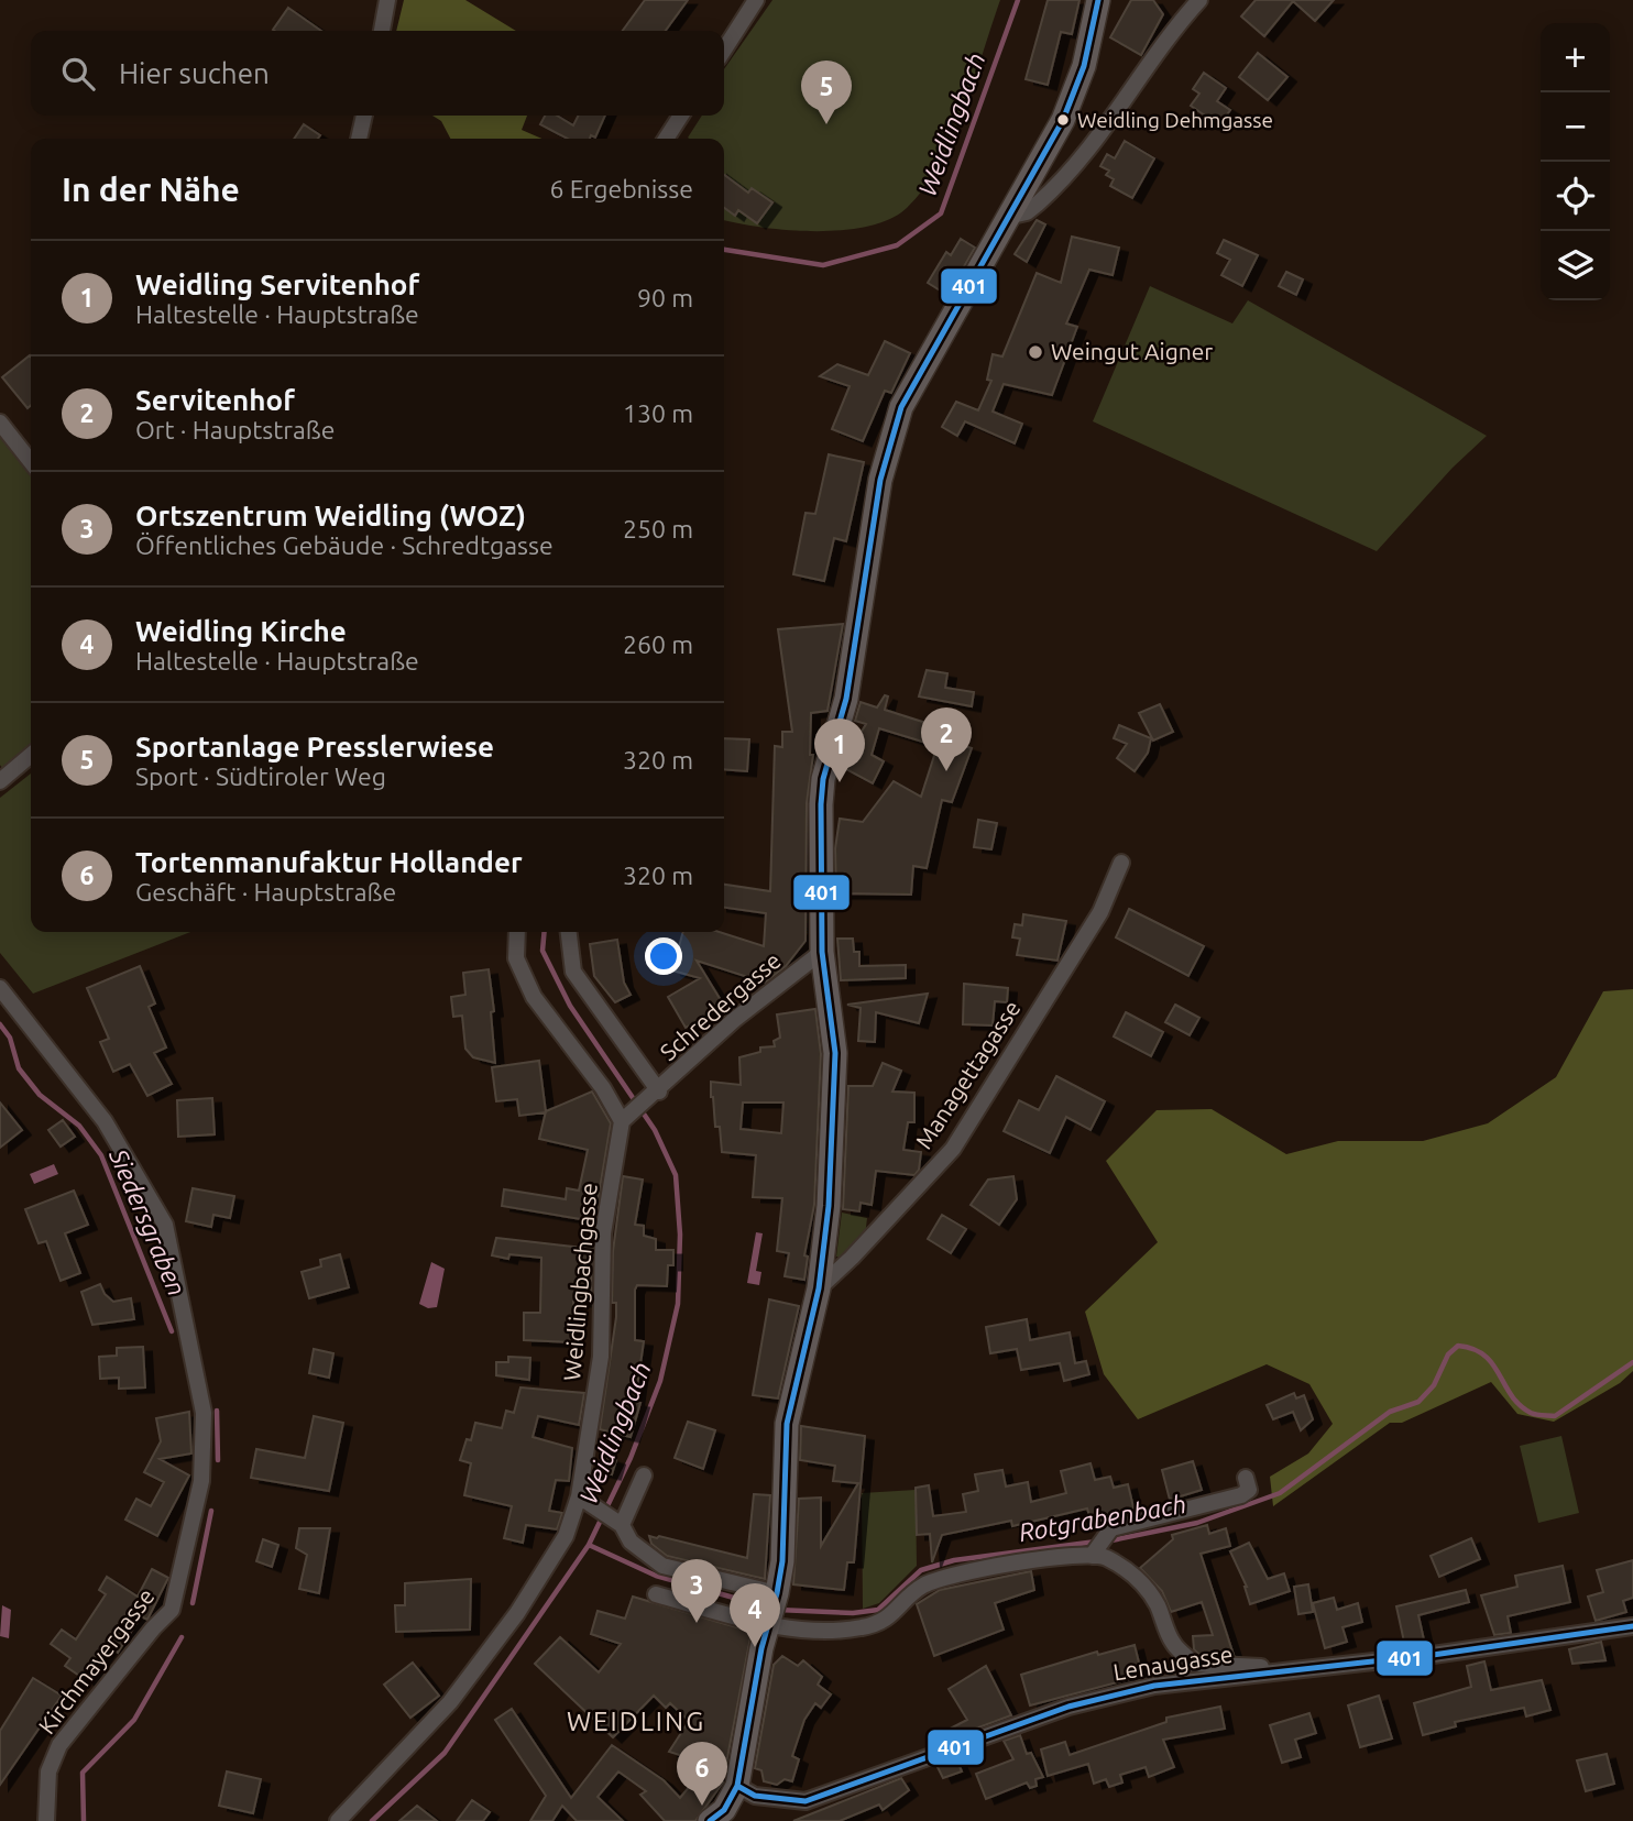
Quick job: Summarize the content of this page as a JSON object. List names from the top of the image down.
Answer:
{
  "streets": {
    "street": [
      "Schredergasse",
      "Managettagasse",
      "Weidlingbachgasse",
      "Kirchmayergasse",
      "Lenaugasse"
    ]
  },
  "crossings": [
    ["Schredergasse", "Weidlingbachgasse"]
  ],
  "districts": ["WEIDLING"],
  "water": ["Weidlingbach", "Siedersgraben", "Rotgrabenbach"],
  "places": ["Weidling Dehmgasse", "Weingut Aigner"],
  "lines": ["transit line 401"],
  "page": {
    "map_buttons": ["+", "−"],
    "search": "Hier suchen",
    "pins": [
      "5",
      "2",
      "1",
      "3",
      "4",
      "6"
    ],
    "heading": ["In der Nähe", "6 Ergebnisse"],
    "list": [
      {
        "mark": "1",
        "name": "Weidling Servitenhof",
        "note": "Haltestelle · Hauptstraße",
        "value": "90 m"
      },
      {
        "mark": "2",
        "name": "Servitenhof",
        "note": "Ort · Hauptstraße",
        "value": "130 m"
      },
      {
        "mark": "3",
        "name": "Ortszentrum Weidling (WOZ)",
        "note": "Öffentliches Gebäude · Schredtgasse",
        "value": "250 m"
      },
      {
        "mark": "4",
        "name": "Weidling Kirche",
        "note": "Haltestelle · Hauptstraße",
        "value": "260 m"
      },
      {
        "mark": "5",
        "name": "Sportanlage Presslerwiese",
        "note": "Sport · Südtiroler Weg",
        "value": "320 m"
      },
      {
        "mark": "6",
        "name": "Tortenmanufaktur Hollander",
        "note": "Geschäft · Hauptstraße",
        "value": "320 m"
      }
    ]
  }
}
